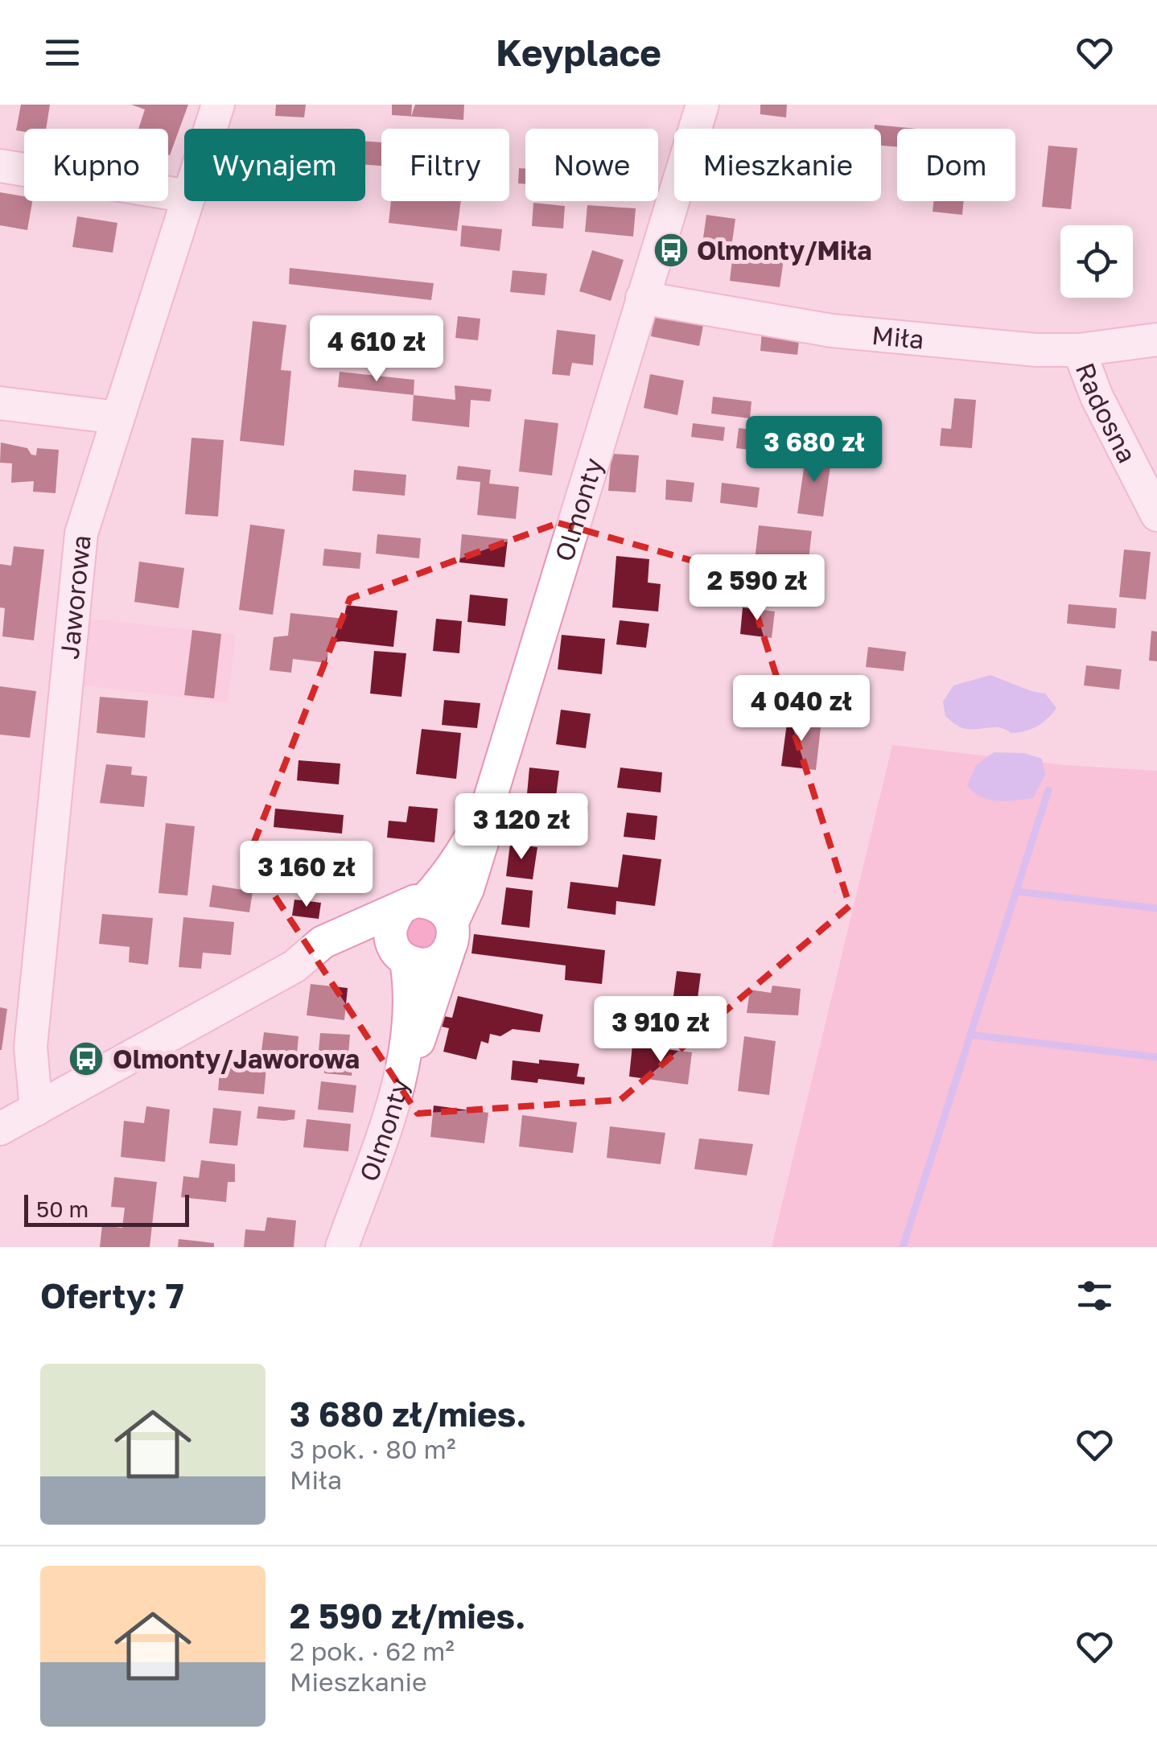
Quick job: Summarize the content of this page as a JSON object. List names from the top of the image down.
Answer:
{
  "streets": {
    "street": [
      "Miła",
      "Radosna",
      "Olmonty",
      "Jaworowa"
    ]
  },
  "crossings": [
    ["Miła", "Radosna"],
    ["Miła", "Olmonty"]
  ],
  "places": {
    "bus stop": ["Olmonty/Miła", "Olmonty/Jaworowa"]
  },
  "scale_bar": "50 m",
  "page": {
    "header": "Keyplace",
    "chip": [
      "Kupno",
      "Wynajem",
      "Filtry",
      "Nowe",
      "Mieszkanie",
      "Dom"
    ],
    "price": [
      "4 610 zł",
      "3 680 zł",
      "2 590 zł",
      "4 040 zł",
      "3 120 zł",
      "3 160 zł",
      "3 910 zł"
    ],
    "scale": "50 m",
    "heading": "Oferty: 7",
    "list": [
      {
        "name": "3 680 zł/mies.",
        "note": "3 pok. · 80 m² · Miła"
      },
      {
        "name": "2 590 zł/mies.",
        "note": "2 pok. · 62 m² · Mieszkanie"
      }
    ]
  }
}
